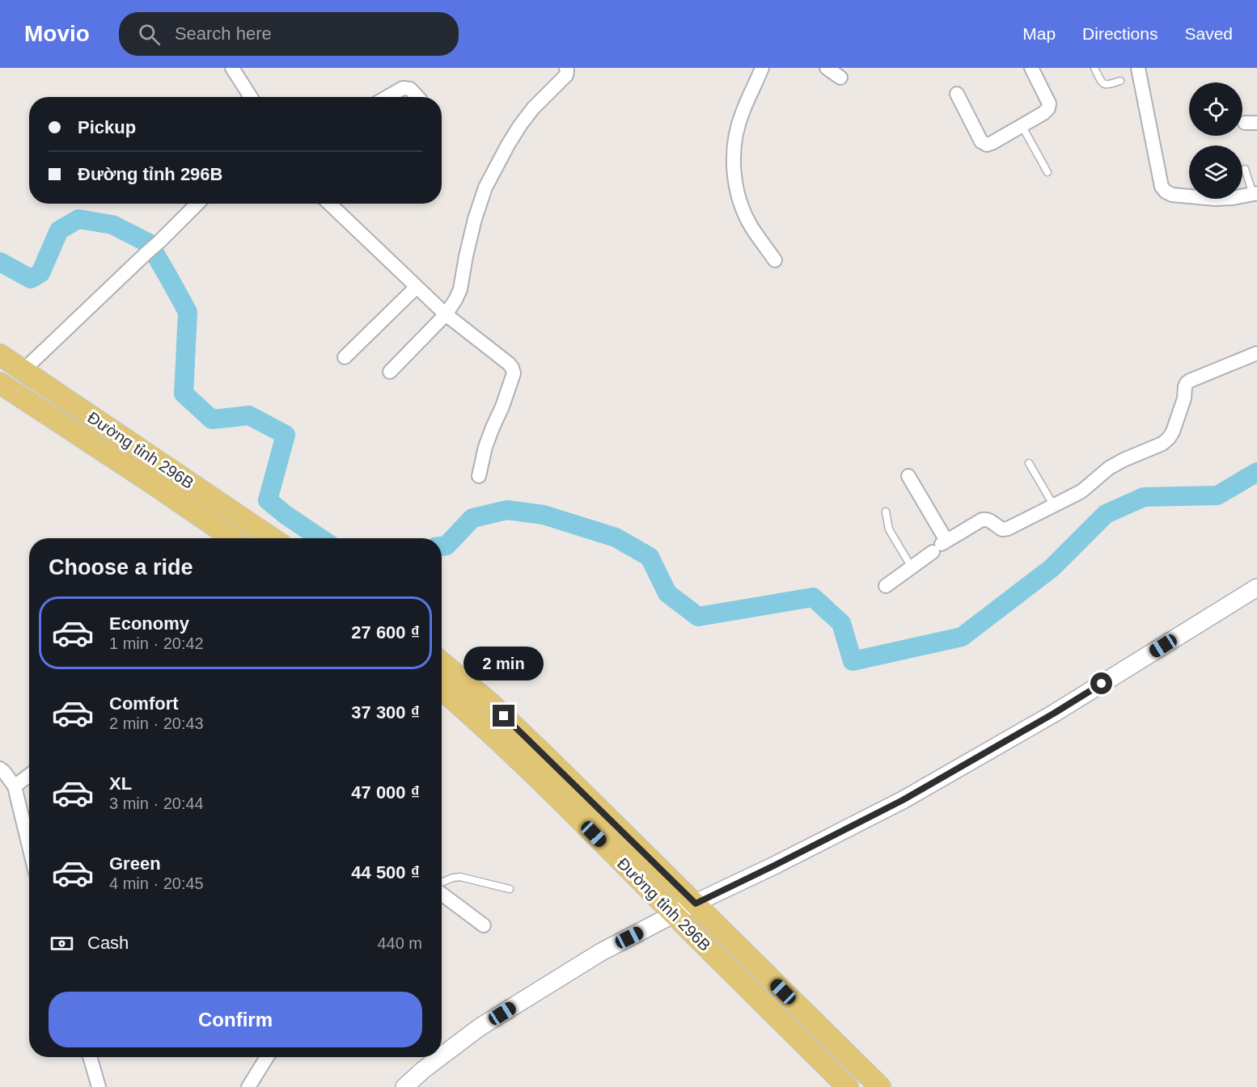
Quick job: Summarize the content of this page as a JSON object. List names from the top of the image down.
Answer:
{
  "streets": {
    "main road": ["Đường tỉnh 296B"]
  },
  "page": {
    "header": "Movio",
    "search": "Search here",
    "nav": ["Map", "Directions", "Saved"],
    "banner": ["Pickup", "Đường tỉnh 296B"],
    "heading": "Choose a ride",
    "list": [
      {
        "name": "Economy",
        "note": "1 min · 20:42",
        "value": "27 600 ₫"
      },
      {
        "name": "Comfort",
        "note": "2 min · 20:43",
        "value": "37 300 ₫"
      },
      {
        "name": "XL",
        "note": "3 min · 20:44",
        "value": "47 000 ₫"
      },
      {
        "name": "Green",
        "note": "4 min · 20:45",
        "value": "44 500 ₫"
      }
    ],
    "bubble": "2 min",
    "pay": ["Cash", "440 m"],
    "buttons": "Confirm"
  }
}
